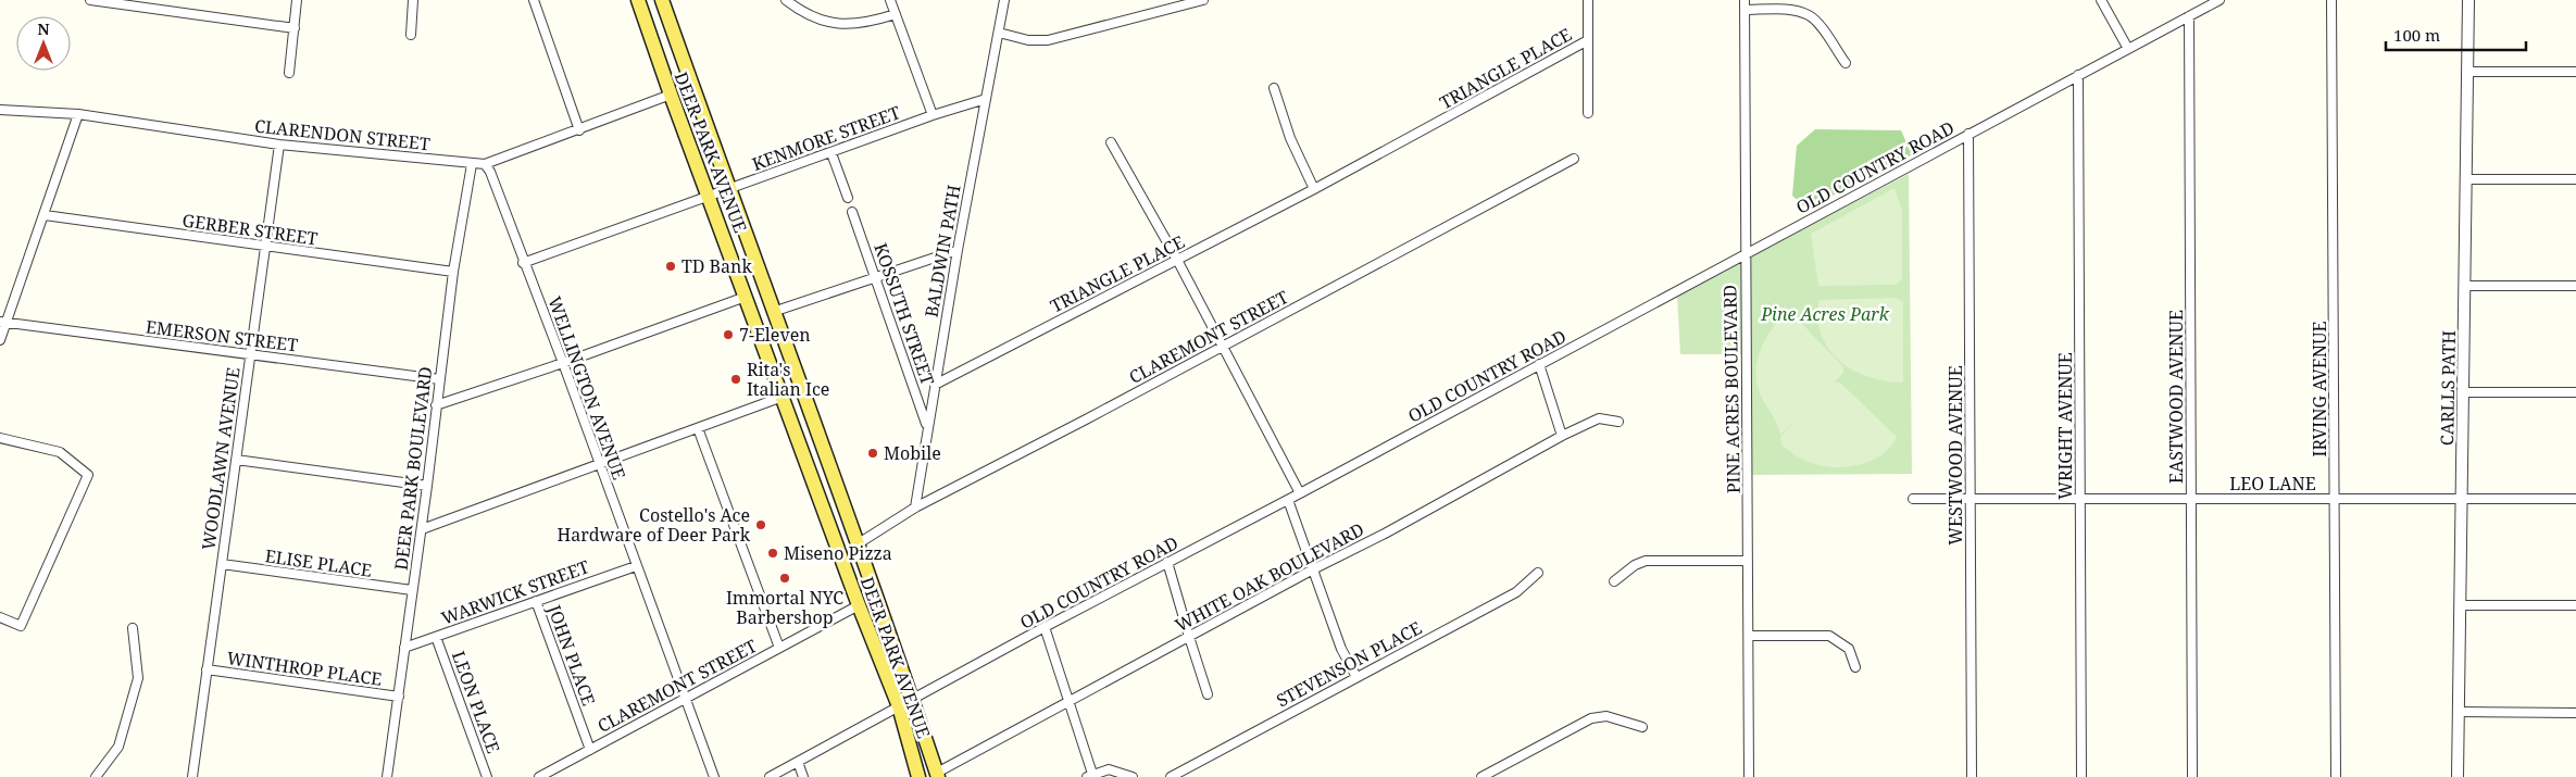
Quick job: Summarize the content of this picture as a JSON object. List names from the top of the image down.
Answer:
{
  "streets": {
    "main road": ["DEER PARK AVENUE"],
    "street": [
      "TRIANGLE PLACE",
      "CLARENDON STREET",
      "KENMORE STREET",
      "OLD COUNTRY ROAD",
      "GERBER STREET",
      "BALDWIN PATH",
      "KOSSUTH STREET",
      "EMERSON STREET",
      "CLAREMONT STREET",
      "WELLINGTON AVENUE",
      "CARLLS PATH",
      "PINE ACRES BOULEVARD",
      "IRVING AVENUE",
      "EASTWOOD AVENUE",
      "WRIGHT AVENUE",
      "WESTWOOD AVENUE",
      "WOODLAWN AVENUE",
      "DEER PARK BOULEVARD",
      "LEO LANE",
      "ELISE PLACE",
      "WHITE OAK BOULEVARD",
      "WARWICK STREET",
      "JOHN PLACE",
      "STEVENSON PLACE",
      "WINTHROP PLACE",
      "LEON PLACE"
    ]
  },
  "crossings": [
    ["TRIANGLE PLACE", "BALDWIN PATH"],
    ["CLARENDON STREET", "DEER PARK AVENUE"],
    ["CLARENDON STREET", "WELLINGTON AVENUE"],
    ["CLARENDON STREET", "WOODLAWN AVENUE"],
    ["CLARENDON STREET", "DEER PARK BOULEVARD"],
    ["KENMORE STREET", "DEER PARK AVENUE"],
    ["KENMORE STREET", "BALDWIN PATH"],
    ["KENMORE STREET", "WELLINGTON AVENUE"],
    ["DEER PARK AVENUE", "OLD COUNTRY ROAD"],
    ["DEER PARK AVENUE", "CLAREMONT STREET"],
    ["DEER PARK AVENUE", "WHITE OAK BOULEVARD"],
    ["OLD COUNTRY ROAD", "PINE ACRES BOULEVARD"],
    ["OLD COUNTRY ROAD", "EASTWOOD AVENUE"],
    ["OLD COUNTRY ROAD", "WRIGHT AVENUE"],
    ["OLD COUNTRY ROAD", "WESTWOOD AVENUE"],
    ["GERBER STREET", "WOODLAWN AVENUE"],
    ["GERBER STREET", "DEER PARK BOULEVARD"],
    ["BALDWIN PATH", "KOSSUTH STREET"],
    ["BALDWIN PATH", "CLAREMONT STREET"],
    ["EMERSON STREET", "WOODLAWN AVENUE"],
    ["EMERSON STREET", "DEER PARK BOULEVARD"],
    ["CLAREMONT STREET", "WELLINGTON AVENUE"],
    ["CLAREMONT STREET", "JOHN PLACE"],
    ["WELLINGTON AVENUE", "WARWICK STREET"],
    ["CARLLS PATH", "LEO LANE"],
    ["IRVING AVENUE", "LEO LANE"],
    ["EASTWOOD AVENUE", "LEO LANE"],
    ["WRIGHT AVENUE", "LEO LANE"],
    ["WESTWOOD AVENUE", "LEO LANE"],
    ["WOODLAWN AVENUE", "ELISE PLACE"],
    ["WOODLAWN AVENUE", "WINTHROP PLACE"],
    ["DEER PARK BOULEVARD", "ELISE PLACE"],
    ["DEER PARK BOULEVARD", "WARWICK STREET"],
    ["DEER PARK BOULEVARD", "WINTHROP PLACE"],
    ["WARWICK STREET", "JOHN PLACE"],
    ["WARWICK STREET", "LEON PLACE"]
  ],
  "parks": ["Pine Acres Park"],
  "places": [
    "TD Bank",
    "7-Eleven",
    "Rita's Italian Ice",
    "Mobile",
    "Costello's Ace Hardware of Deer Park",
    "Miseno Pizza",
    "Immortal NYC Barbershop"
  ],
  "scale_bar": "100 m",
  "north": "top"
}
